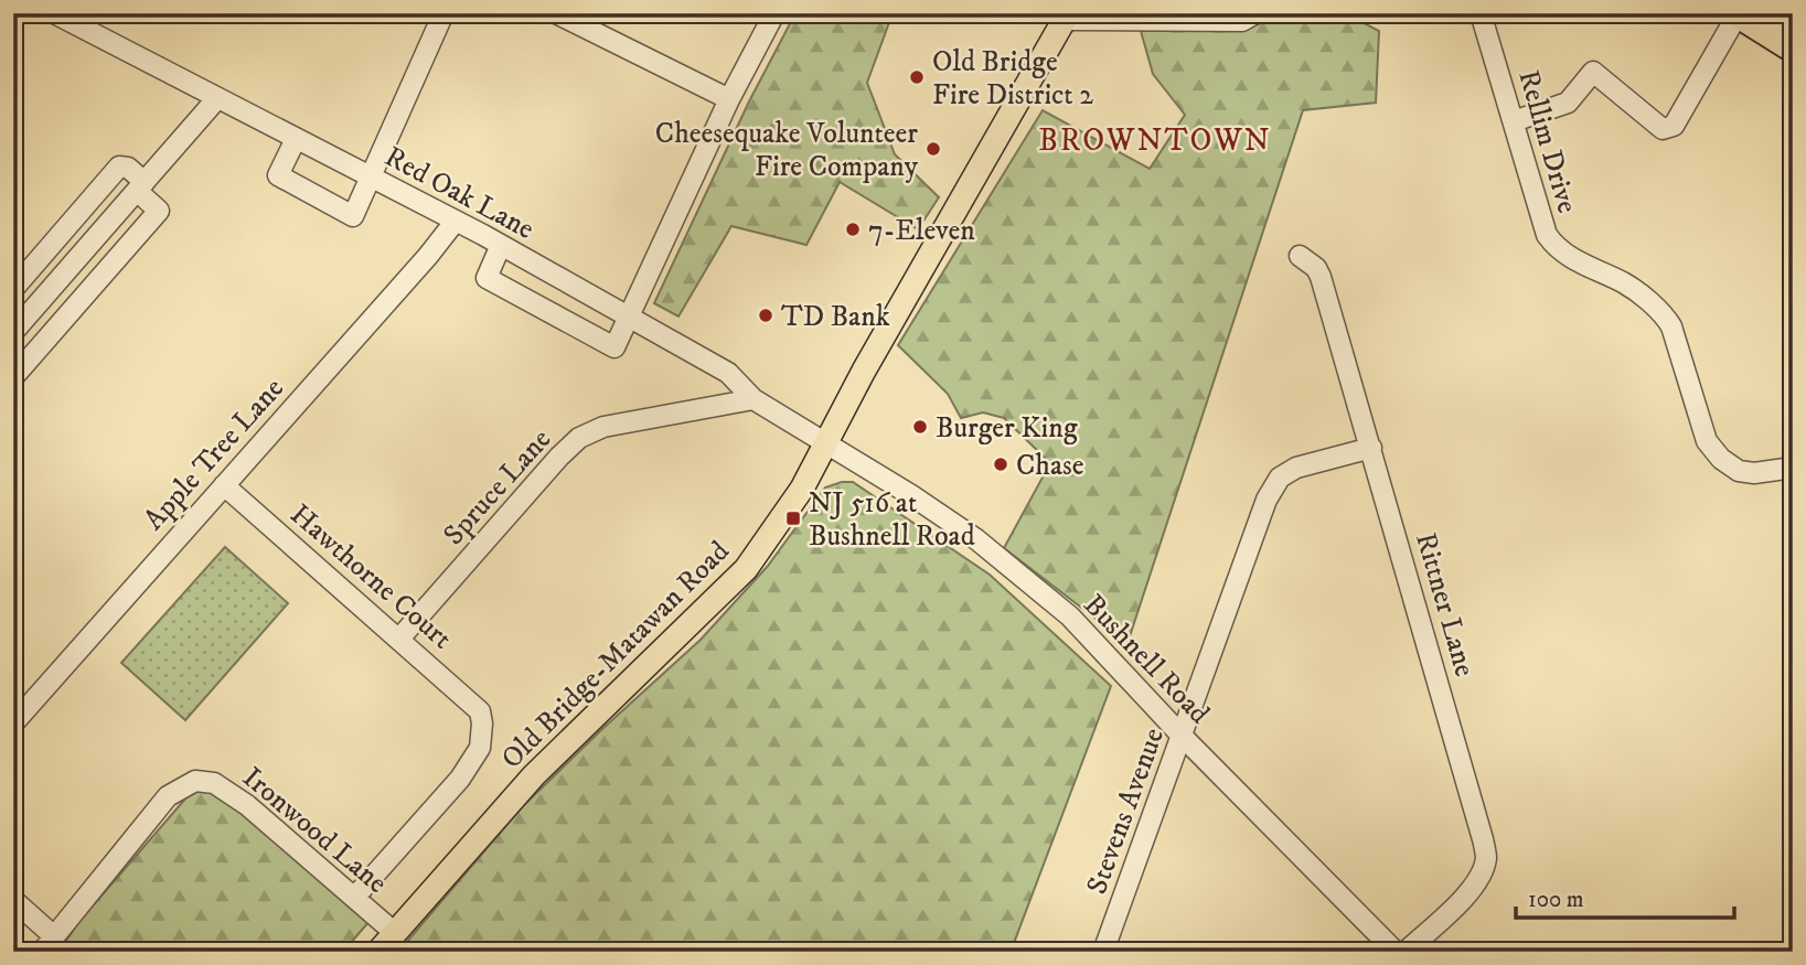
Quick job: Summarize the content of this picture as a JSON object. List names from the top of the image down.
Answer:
{
  "streets": {
    "main road": ["Old Bridge-Matawan Road"],
    "street": [
      "Rellim Drive",
      "Red Oak Lane",
      "Apple Tree Lane",
      "Spruce Lane",
      "Hawthorne Court",
      "Rittner Lane",
      "Bushnell Road",
      "Stevens Avenue",
      "Ironwood Lane"
    ]
  },
  "crossings": [
    ["Red Oak Lane", "Apple Tree Lane"],
    ["Red Oak Lane", "Spruce Lane"],
    ["Red Oak Lane", "Old Bridge-Matawan Road"],
    ["Red Oak Lane", "Bushnell Road"],
    ["Apple Tree Lane", "Hawthorne Court"],
    ["Spruce Lane", "Hawthorne Court"],
    ["Hawthorne Court", "Ironwood Lane"],
    ["Rittner Lane", "Stevens Avenue"],
    ["Old Bridge-Matawan Road", "Bushnell Road"],
    ["Old Bridge-Matawan Road", "Ironwood Lane"],
    ["Bushnell Road", "Stevens Avenue"]
  ],
  "districts": ["BROWNTOWN"],
  "places": {
    "other": [
      "Old Bridge Fire District 2",
      "Cheesequake Volunteer Fire Company",
      "7-Eleven",
      "TD Bank",
      "Burger King",
      "Chase"
    ],
    "transit": ["NJ 516 at Bushnell Road"]
  },
  "scale_bar": "100 m"
}
